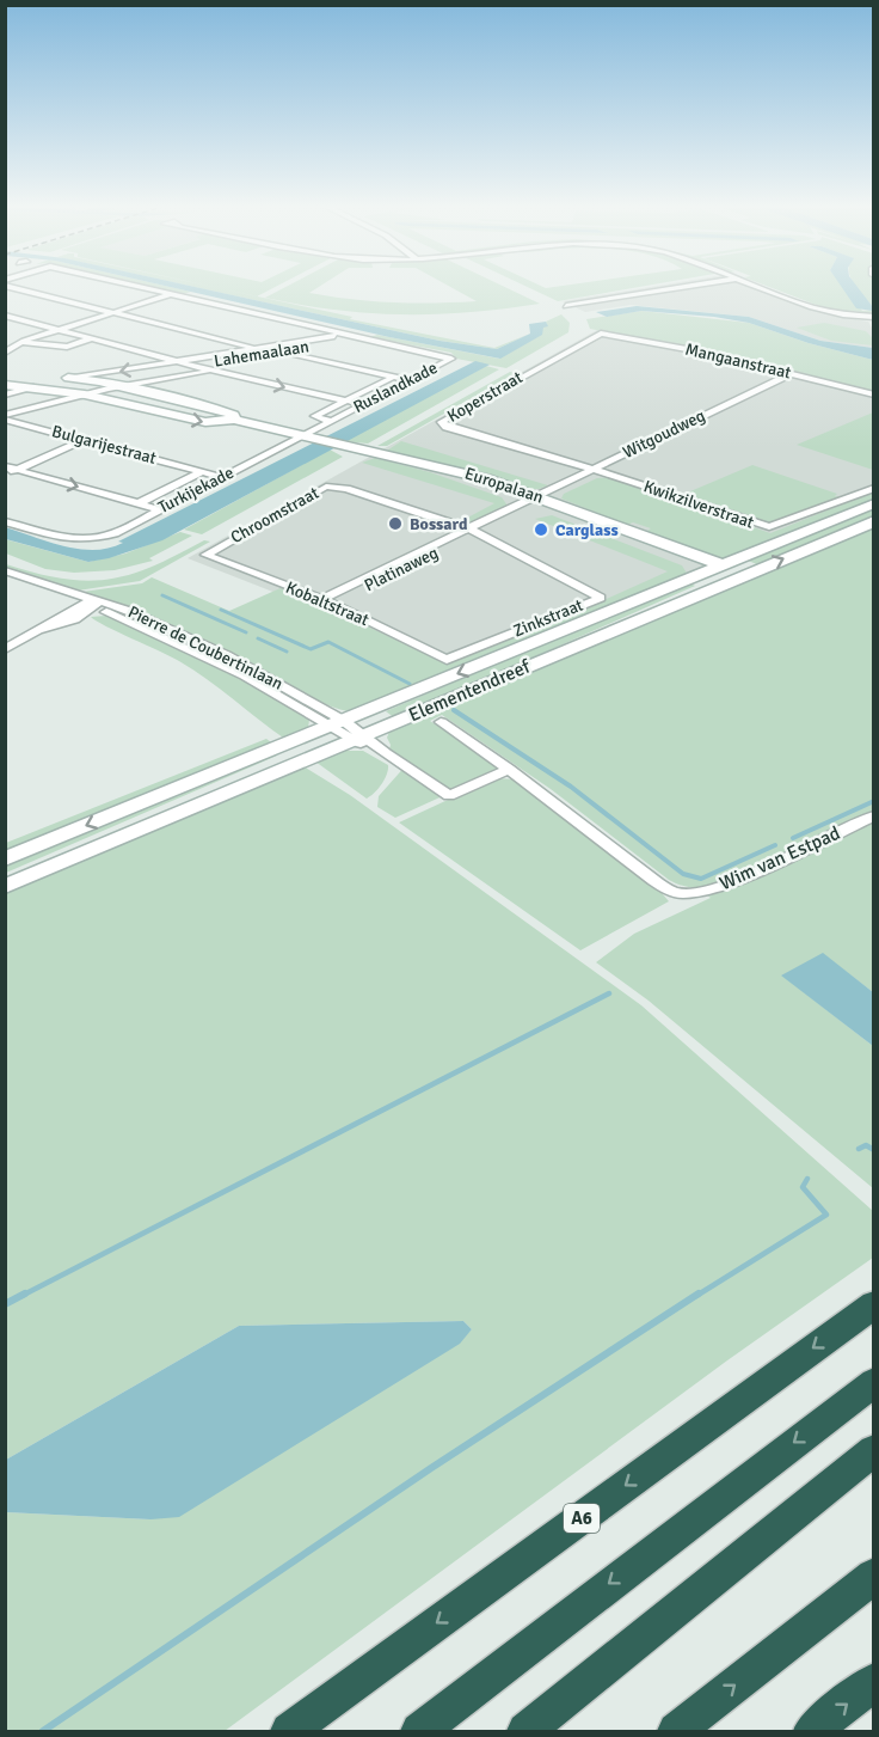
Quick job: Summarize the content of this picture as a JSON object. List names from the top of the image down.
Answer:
{
  "streets": {
    "highway": ["A6"],
    "main road": ["Europalaan", "Elementendreef"],
    "street": [
      "Lahemaalaan",
      "Mangaanstraat",
      "Ruslandkade",
      "Koperstraat",
      "Witgoudweg",
      "Bulgarijestraat",
      "Turkijekade",
      "Kwikzilverstraat",
      "Chroomstraat",
      "Platinaweg",
      "Kobaltstraat",
      "Zinkstraat",
      "Pierre de Coubertinlaan",
      "Wim van Estpad"
    ]
  },
  "crossings": [
    ["Lahemaalaan", "Ruslandkade"],
    ["Lahemaalaan", "Bulgarijestraat"],
    ["Lahemaalaan", "Europalaan"],
    ["Mangaanstraat", "Koperstraat"],
    ["Mangaanstraat", "Witgoudweg"],
    ["Ruslandkade", "Europalaan"],
    ["Ruslandkade", "Turkijekade"],
    ["Koperstraat", "Witgoudweg"],
    ["Koperstraat", "Kwikzilverstraat"],
    ["Witgoudweg", "Europalaan"],
    ["Witgoudweg", "Kwikzilverstraat"],
    ["Witgoudweg", "Platinaweg"],
    ["Bulgarijestraat", "Turkijekade"],
    ["Europalaan", "Turkijekade"],
    ["Europalaan", "Platinaweg"],
    ["Europalaan", "Elementendreef"],
    ["Chroomstraat", "Platinaweg"],
    ["Chroomstraat", "Kobaltstraat"],
    ["Chroomstraat", "Zinkstraat"],
    ["Platinaweg", "Kobaltstraat"],
    ["Platinaweg", "Zinkstraat"],
    ["Kobaltstraat", "Zinkstraat"],
    ["Pierre de Coubertinlaan", "Elementendreef"],
    ["Pierre de Coubertinlaan", "Wim van Estpad"]
  ],
  "places": ["Bossard", "Carglass"]
}
